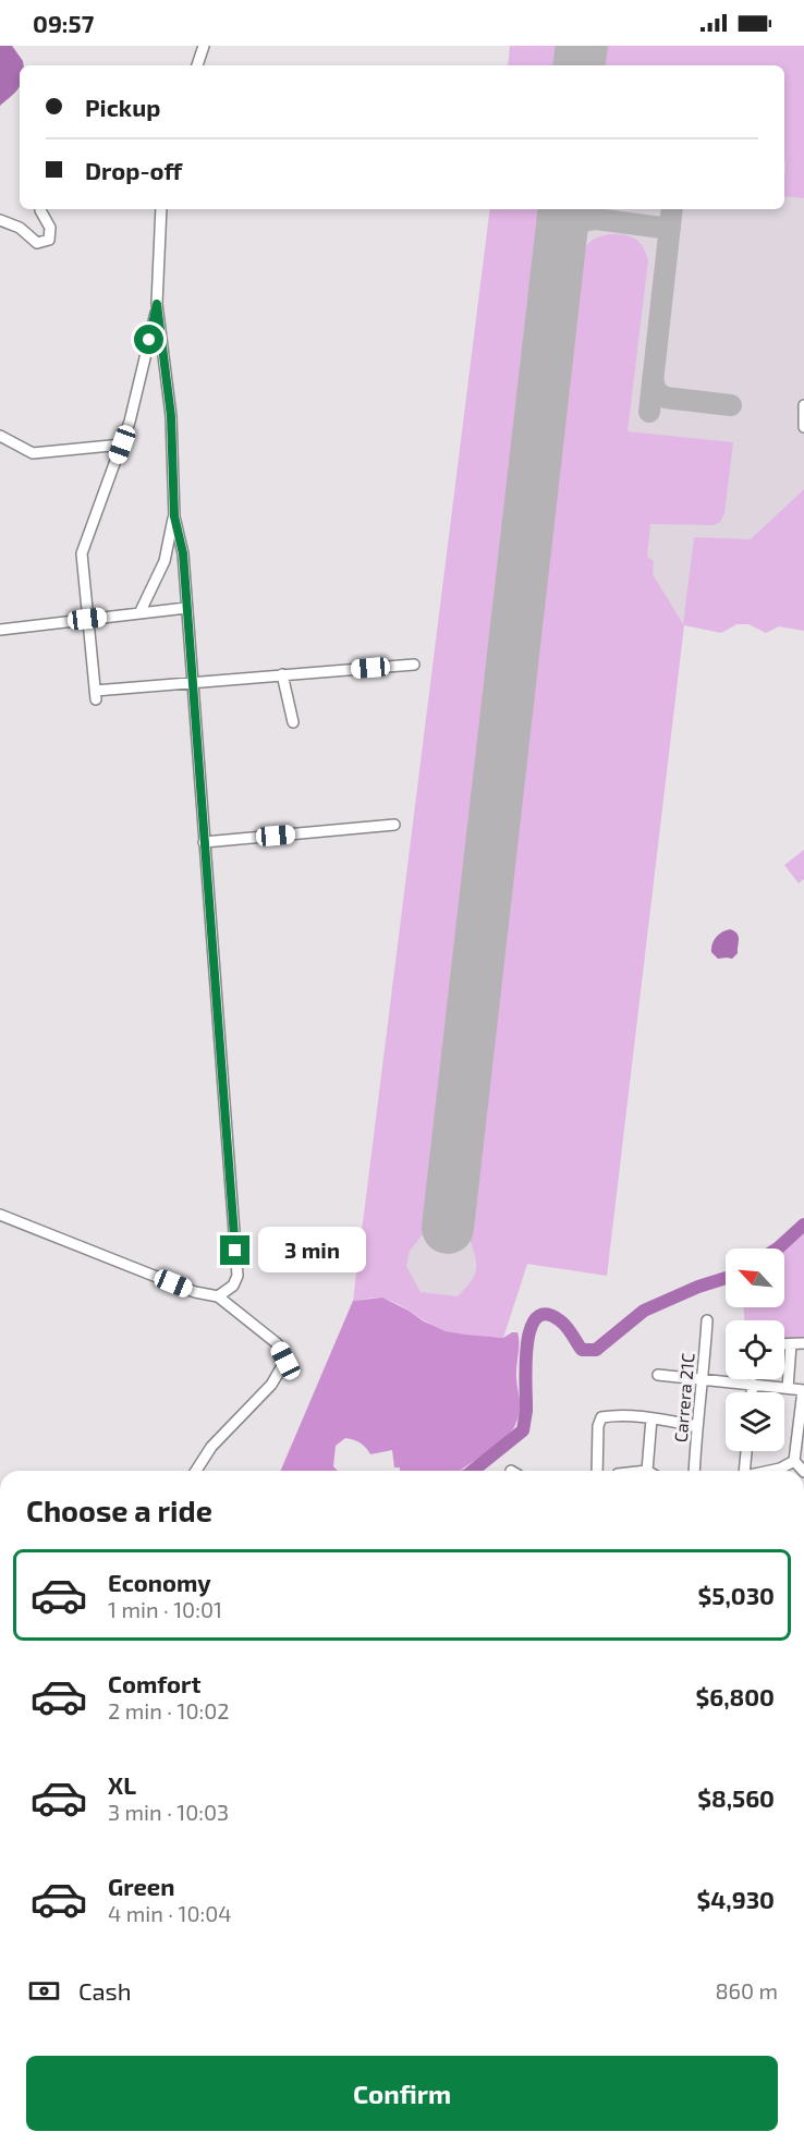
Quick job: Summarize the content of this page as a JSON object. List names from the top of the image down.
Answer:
{
  "streets": {
    "street": ["Carrera 21C"]
  },
  "north": "top left",
  "page": {
    "status": "09:57",
    "banner": ["Pickup", "Drop-off"],
    "bubble": "3 min",
    "heading": "Choose a ride",
    "list": [
      {
        "name": "Economy",
        "note": "1 min · 10:01",
        "value": "$5,030"
      },
      {
        "name": "Comfort",
        "note": "2 min · 10:02",
        "value": "$6,800"
      },
      {
        "name": "XL",
        "note": "3 min · 10:03",
        "value": "$8,560"
      },
      {
        "name": "Green",
        "note": "4 min · 10:04",
        "value": "$4,930"
      }
    ],
    "pay": ["Cash", "860 m"],
    "buttons": "Confirm"
  }
}
